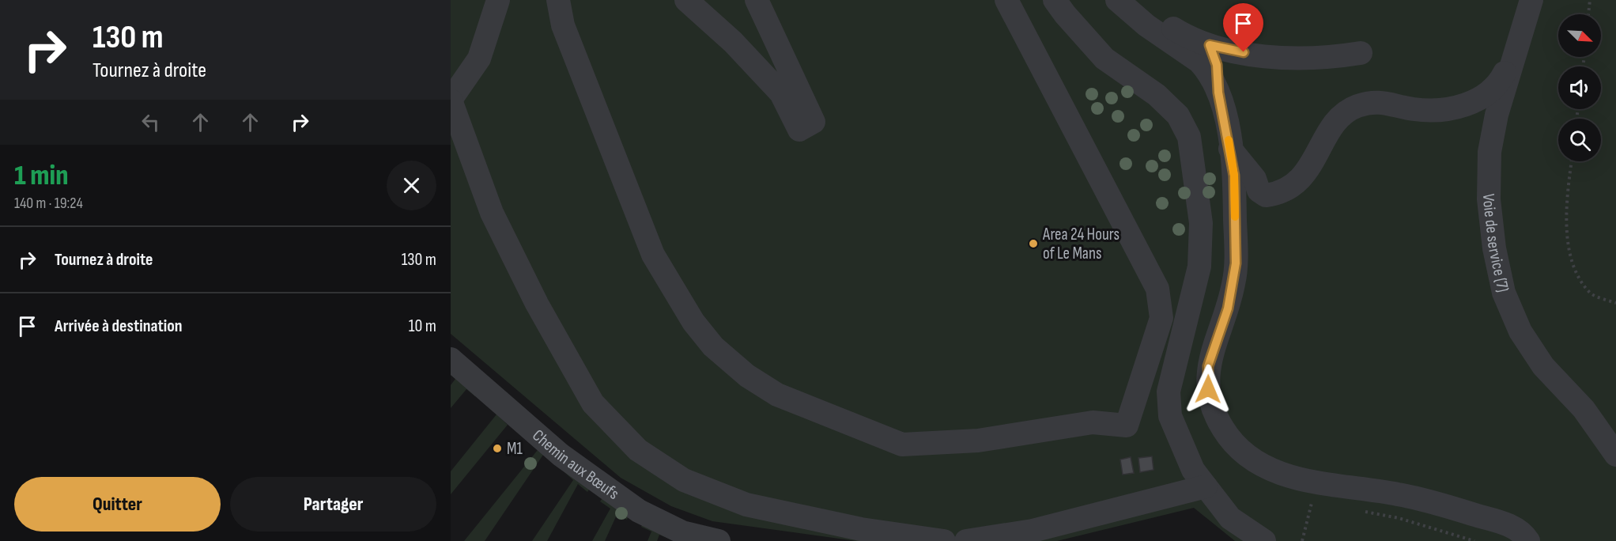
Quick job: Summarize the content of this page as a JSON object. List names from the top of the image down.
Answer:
{
  "streets": {
    "street": ["Voie de service (7)", "Chemin aux Bœufs"]
  },
  "places": ["Area 24 Hours of Le Mans", "M1"],
  "north": "bottom right",
  "page": {
    "turn": ["130 m", "Tournez à droite"],
    "heading": ["1 min", "140 m · 19:24"],
    "list": [
      {
        "name": "Tournez à droite",
        "value": "130 m"
      },
      {
        "name": "Arrivée à destination",
        "value": "10 m"
      }
    ],
    "buttons": ["Quitter", "Partager"]
  }
}
